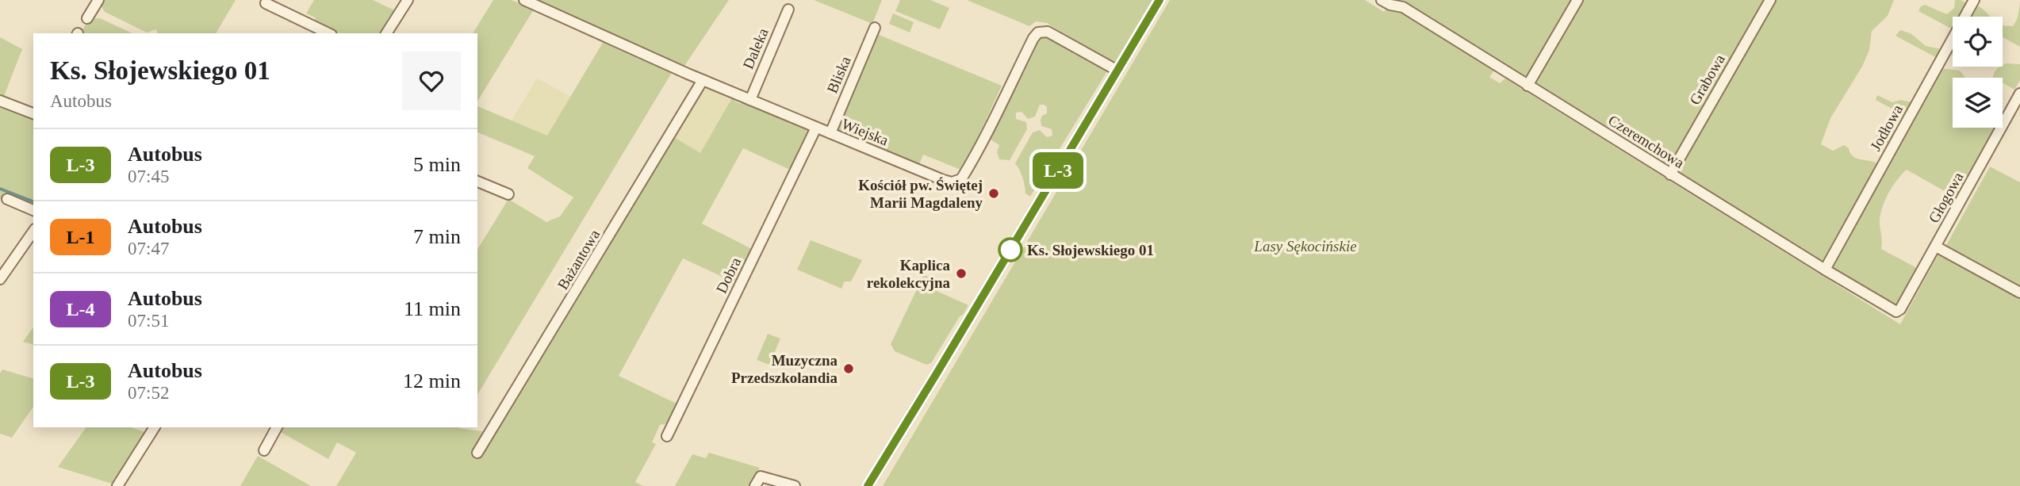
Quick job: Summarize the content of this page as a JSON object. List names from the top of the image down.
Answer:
{
  "streets": {
    "street": [
      "Daleka",
      "Bliska",
      "Grabowa",
      "Jodłowa",
      "Wiejska",
      "Czeremchowa",
      "Głogowa",
      "Bażantowa",
      "Dobra"
    ]
  },
  "crossings": [
    ["Daleka", "Wiejska"],
    ["Bliska", "Wiejska"],
    ["Grabowa", "Czeremchowa"],
    ["Jodłowa", "Czeremchowa"],
    ["Wiejska", "Bażantowa"],
    ["Wiejska", "Dobra"],
    ["Czeremchowa", "Głogowa"]
  ],
  "parks": ["Lasy Sękocińskie"],
  "places": [
    "Kościół pw. Świętej Marii Magdaleny",
    "Ks. Słojewskiego 01",
    "Kaplica rekolekcyjna",
    "Muzyczna Przedszkolandia"
  ],
  "lines": ["bus line L-3"],
  "page": {
    "on_map": "L-3",
    "heading": ["Ks. Słojewskiego 01", "Autobus"],
    "list": [
      {
        "mark": "L-3",
        "name": "Autobus",
        "note": "07:45",
        "value": "5 min"
      },
      {
        "mark": "L-1",
        "name": "Autobus",
        "note": "07:47",
        "value": "7 min"
      },
      {
        "mark": "L-4",
        "name": "Autobus",
        "note": "07:51",
        "value": "11 min"
      },
      {
        "mark": "L-3",
        "name": "Autobus",
        "note": "07:52",
        "value": "12 min"
      }
    ]
  }
}
